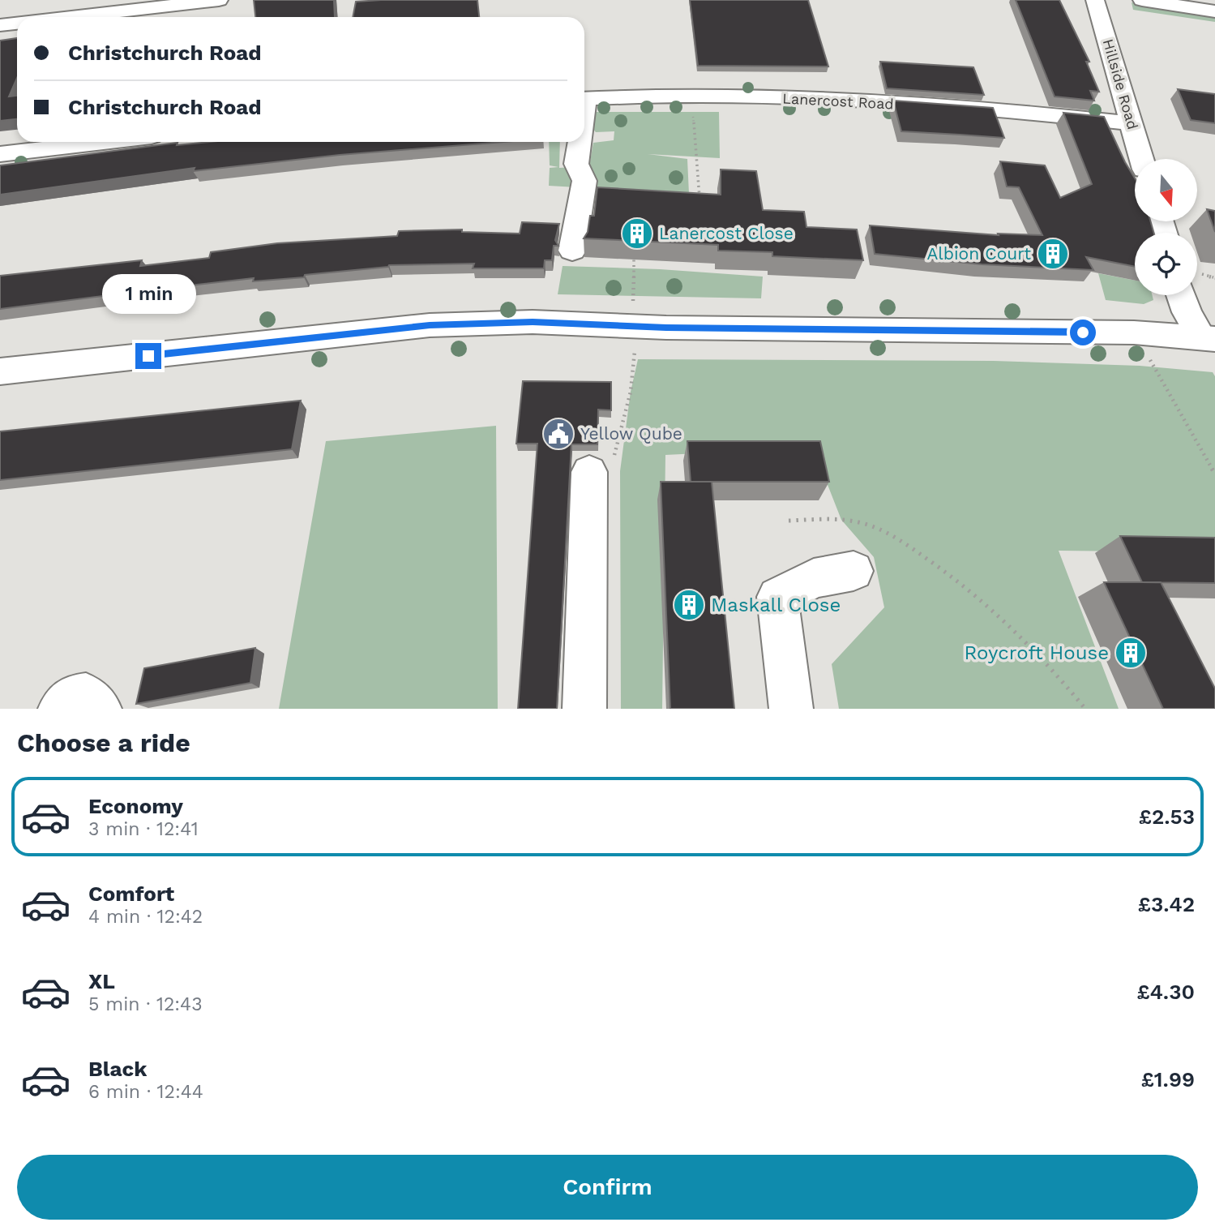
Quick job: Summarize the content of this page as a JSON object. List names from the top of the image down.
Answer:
{
  "streets": {
    "main road": ["Hillside Road", "Lanercost Road"]
  },
  "crossings": [
    ["Hillside Road", "Lanercost Road"]
  ],
  "places": {
    "building": [
      "Lanercost Close",
      "Albion Court",
      "Maskall Close",
      "Roycroft House"
    ],
    "public building": ["Yellow Qube"]
  },
  "north": "bottom",
  "page": {
    "banner": ["Christchurch Road", "Christchurch Road"],
    "bubble": "1 min",
    "heading": "Choose a ride",
    "list": [
      {
        "name": "Economy",
        "note": "3 min · 12:41",
        "value": "£2.53"
      },
      {
        "name": "Comfort",
        "note": "4 min · 12:42",
        "value": "£3.42"
      },
      {
        "name": "XL",
        "note": "5 min · 12:43",
        "value": "£4.30"
      },
      {
        "name": "Black",
        "note": "6 min · 12:44",
        "value": "£1.99"
      }
    ],
    "buttons": "Confirm"
  }
}
